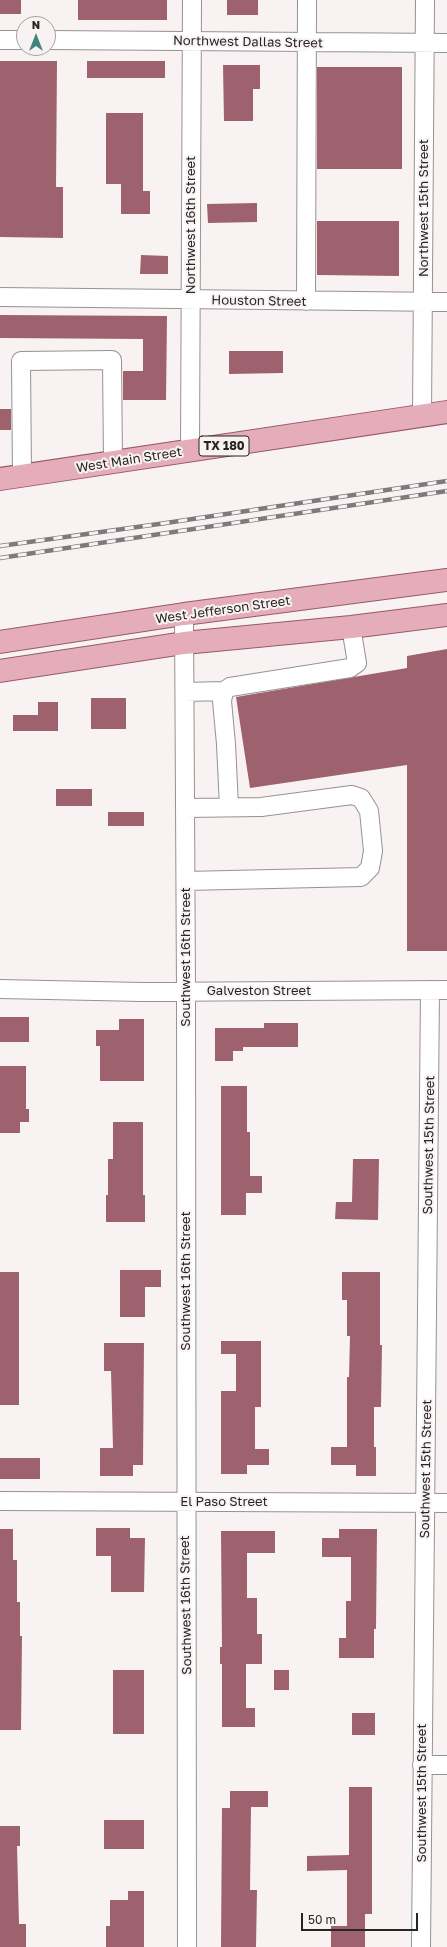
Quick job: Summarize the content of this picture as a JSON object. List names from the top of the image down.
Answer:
{
  "streets": {
    "main road": ["TX 180", "West Main Street", "West Jefferson Street"],
    "street": [
      "Northwest Dallas Street",
      "Northwest 15th Street",
      "Northwest 16th Street",
      "Houston Street",
      "Southwest 16th Street",
      "Galveston Street",
      "Southwest 15th Street",
      "El Paso Street"
    ]
  },
  "crossings": [
    ["Northwest Dallas Street", "Northwest 15th Street"],
    ["Northwest Dallas Street", "Northwest 16th Street"],
    ["Northwest 15th Street", "Houston Street"],
    ["Northwest 15th Street", "West Main Street"],
    ["Northwest 16th Street", "Houston Street"],
    ["Northwest 16th Street", "West Main Street"],
    ["West Jefferson Street", "Southwest 16th Street"],
    ["Southwest 16th Street", "Galveston Street"],
    ["Southwest 16th Street", "El Paso Street"],
    ["Galveston Street", "Southwest 15th Street"],
    ["Southwest 15th Street", "El Paso Street"]
  ],
  "scale_bar": "50 m",
  "north": "top"
}
